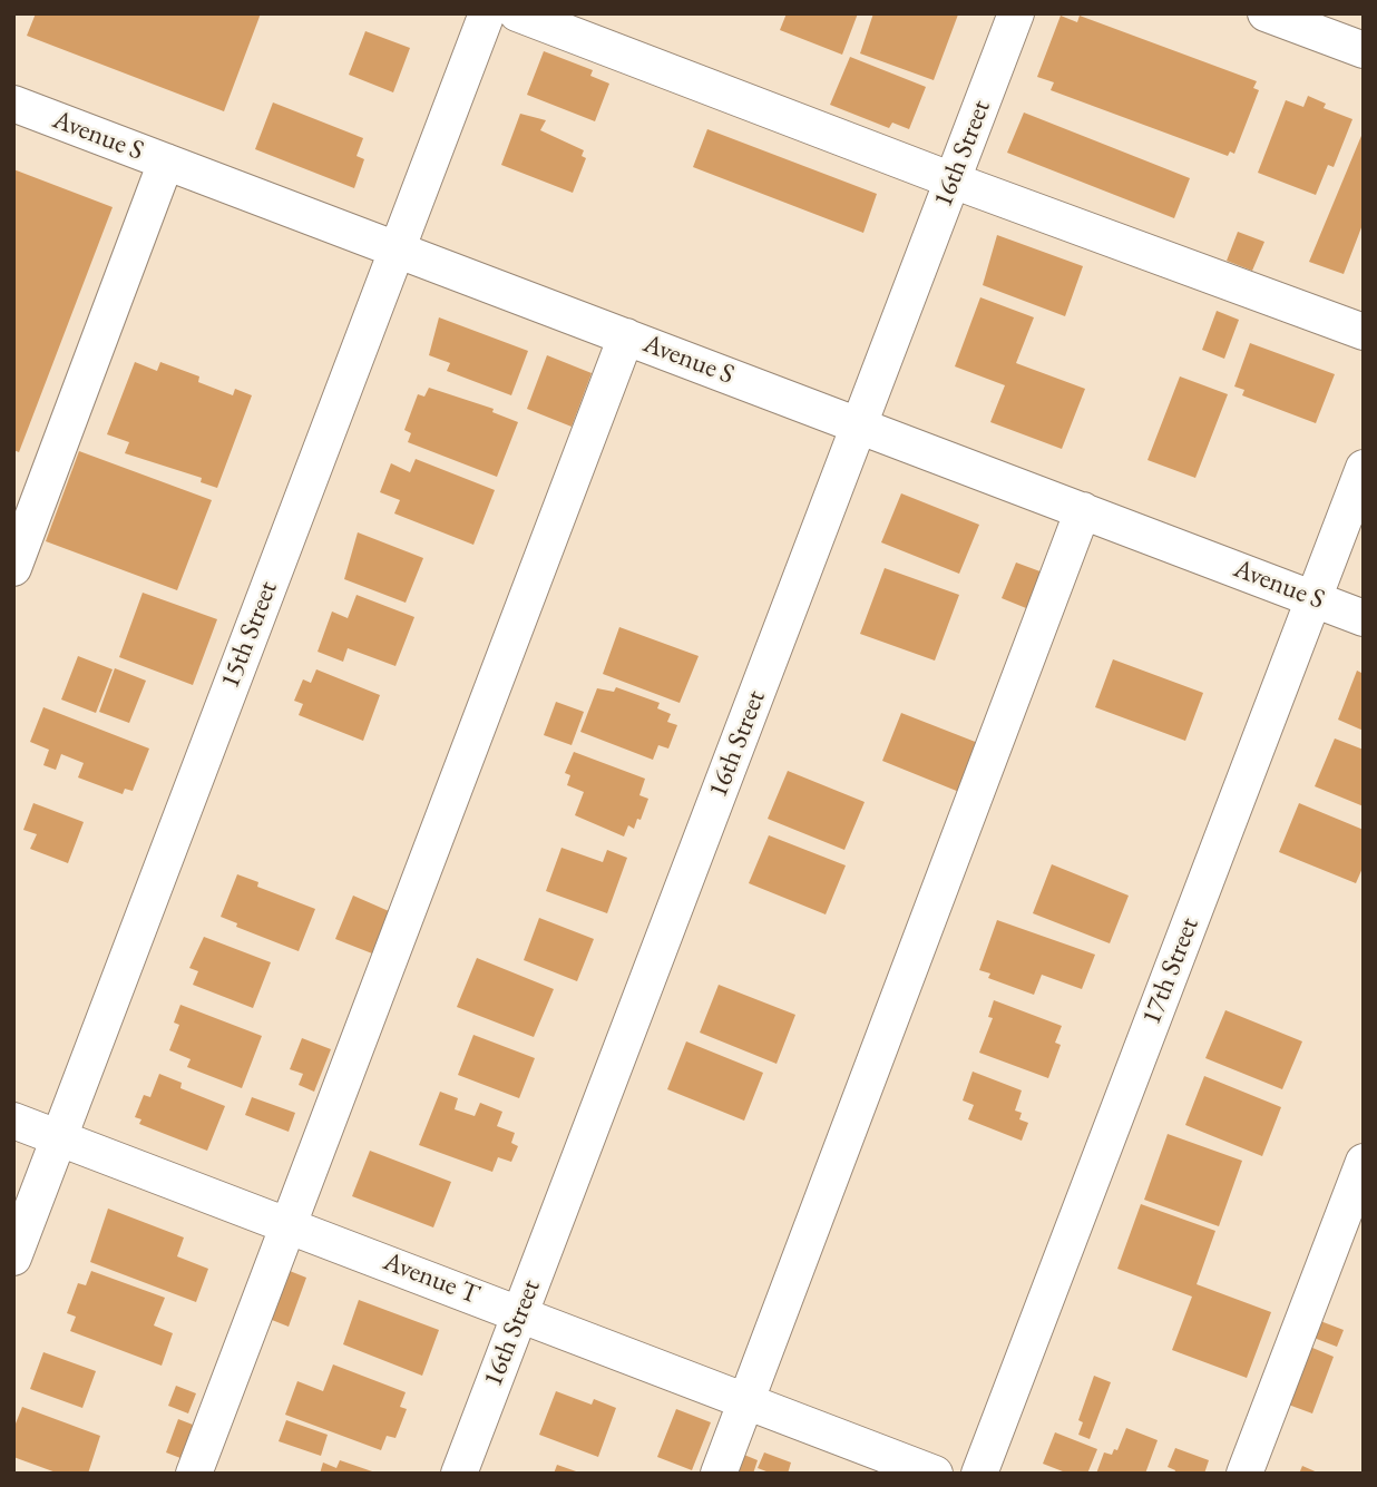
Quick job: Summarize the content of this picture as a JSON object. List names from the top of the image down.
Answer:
{
  "streets": {
    "street": [
      "Avenue S",
      "16th Street",
      "15th Street",
      "17th Street",
      "Avenue T"
    ]
  },
  "crossings": [
    ["Avenue S", "16th Street"],
    ["Avenue S", "15th Street"],
    ["Avenue S", "17th Street"],
    ["16th Street", "Avenue T"],
    ["15th Street", "Avenue T"]
  ]
}
